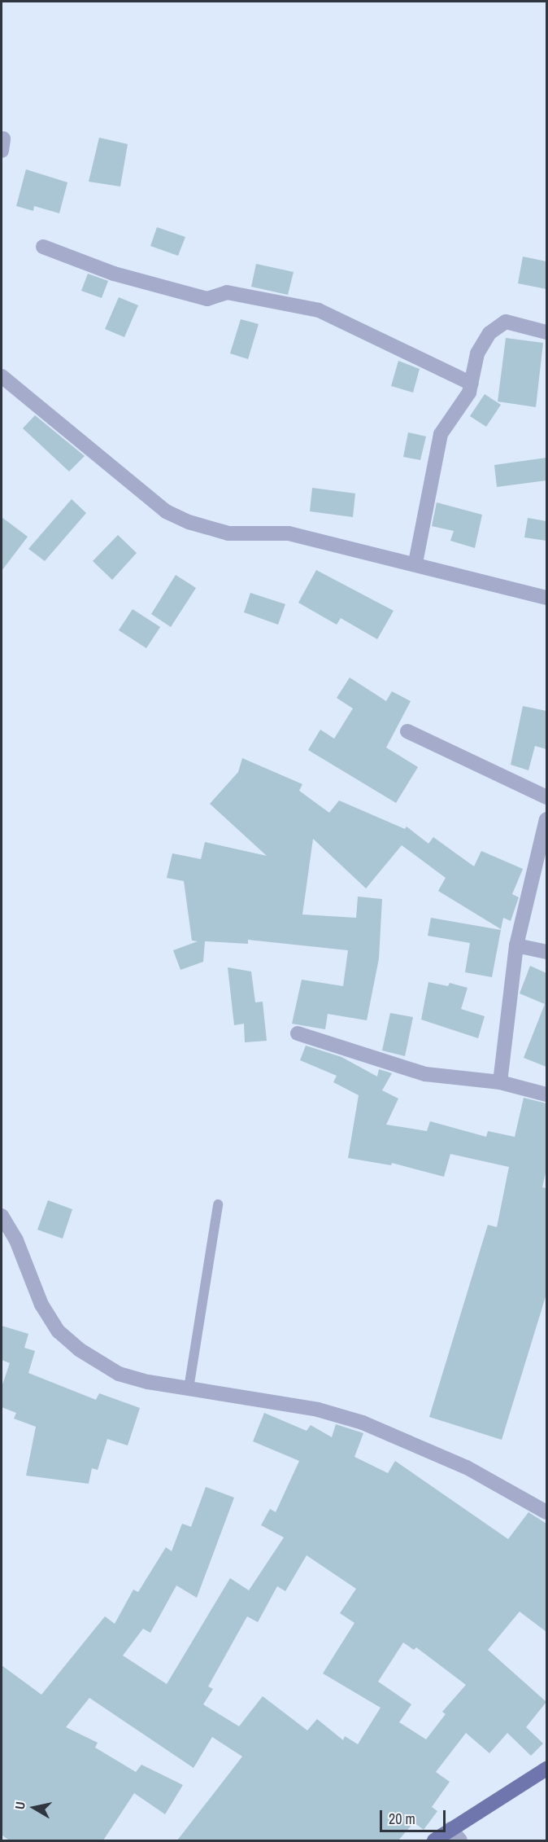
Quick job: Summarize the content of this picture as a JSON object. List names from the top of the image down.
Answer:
{
  "scale_bar": "20 m",
  "north": "left"
}
